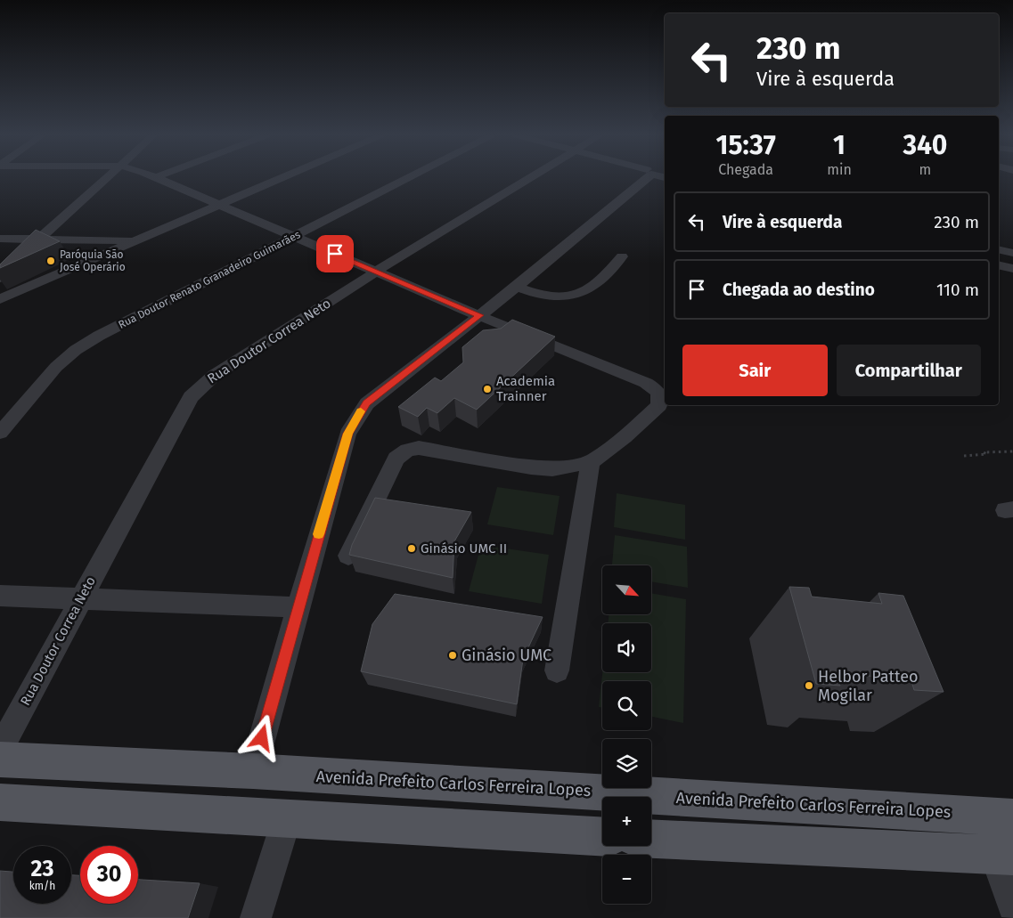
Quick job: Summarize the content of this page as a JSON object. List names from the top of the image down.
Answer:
{
  "streets": {
    "main road": ["Avenida Prefeito Carlos Ferreira Lopes"],
    "street": ["Rua Doutor Renato Granadeiro Guimarães", "Rua Doutor Correa Neto"]
  },
  "places": [
    "Paróquia São José Operário",
    "Academia Trainner",
    "Ginásio UMC II",
    "Ginásio UMC",
    "Helbor Patteo Mogilar"
  ],
  "north": "bottom right",
  "page": {
    "turn": ["230 m", "Vire à esquerda"],
    "eta": [
      "15:37",
      "Chegada",
      "1",
      "min",
      "340",
      "m"
    ],
    "list": [
      {
        "name": "Vire à esquerda",
        "value": "230 m"
      },
      {
        "name": "Chegada ao destino",
        "value": "110 m"
      }
    ],
    "buttons": ["Sair", "Compartilhar"],
    "map_buttons": ["+", "−"],
    "speed": "23 km/h",
    "limit": "30"
  }
}
